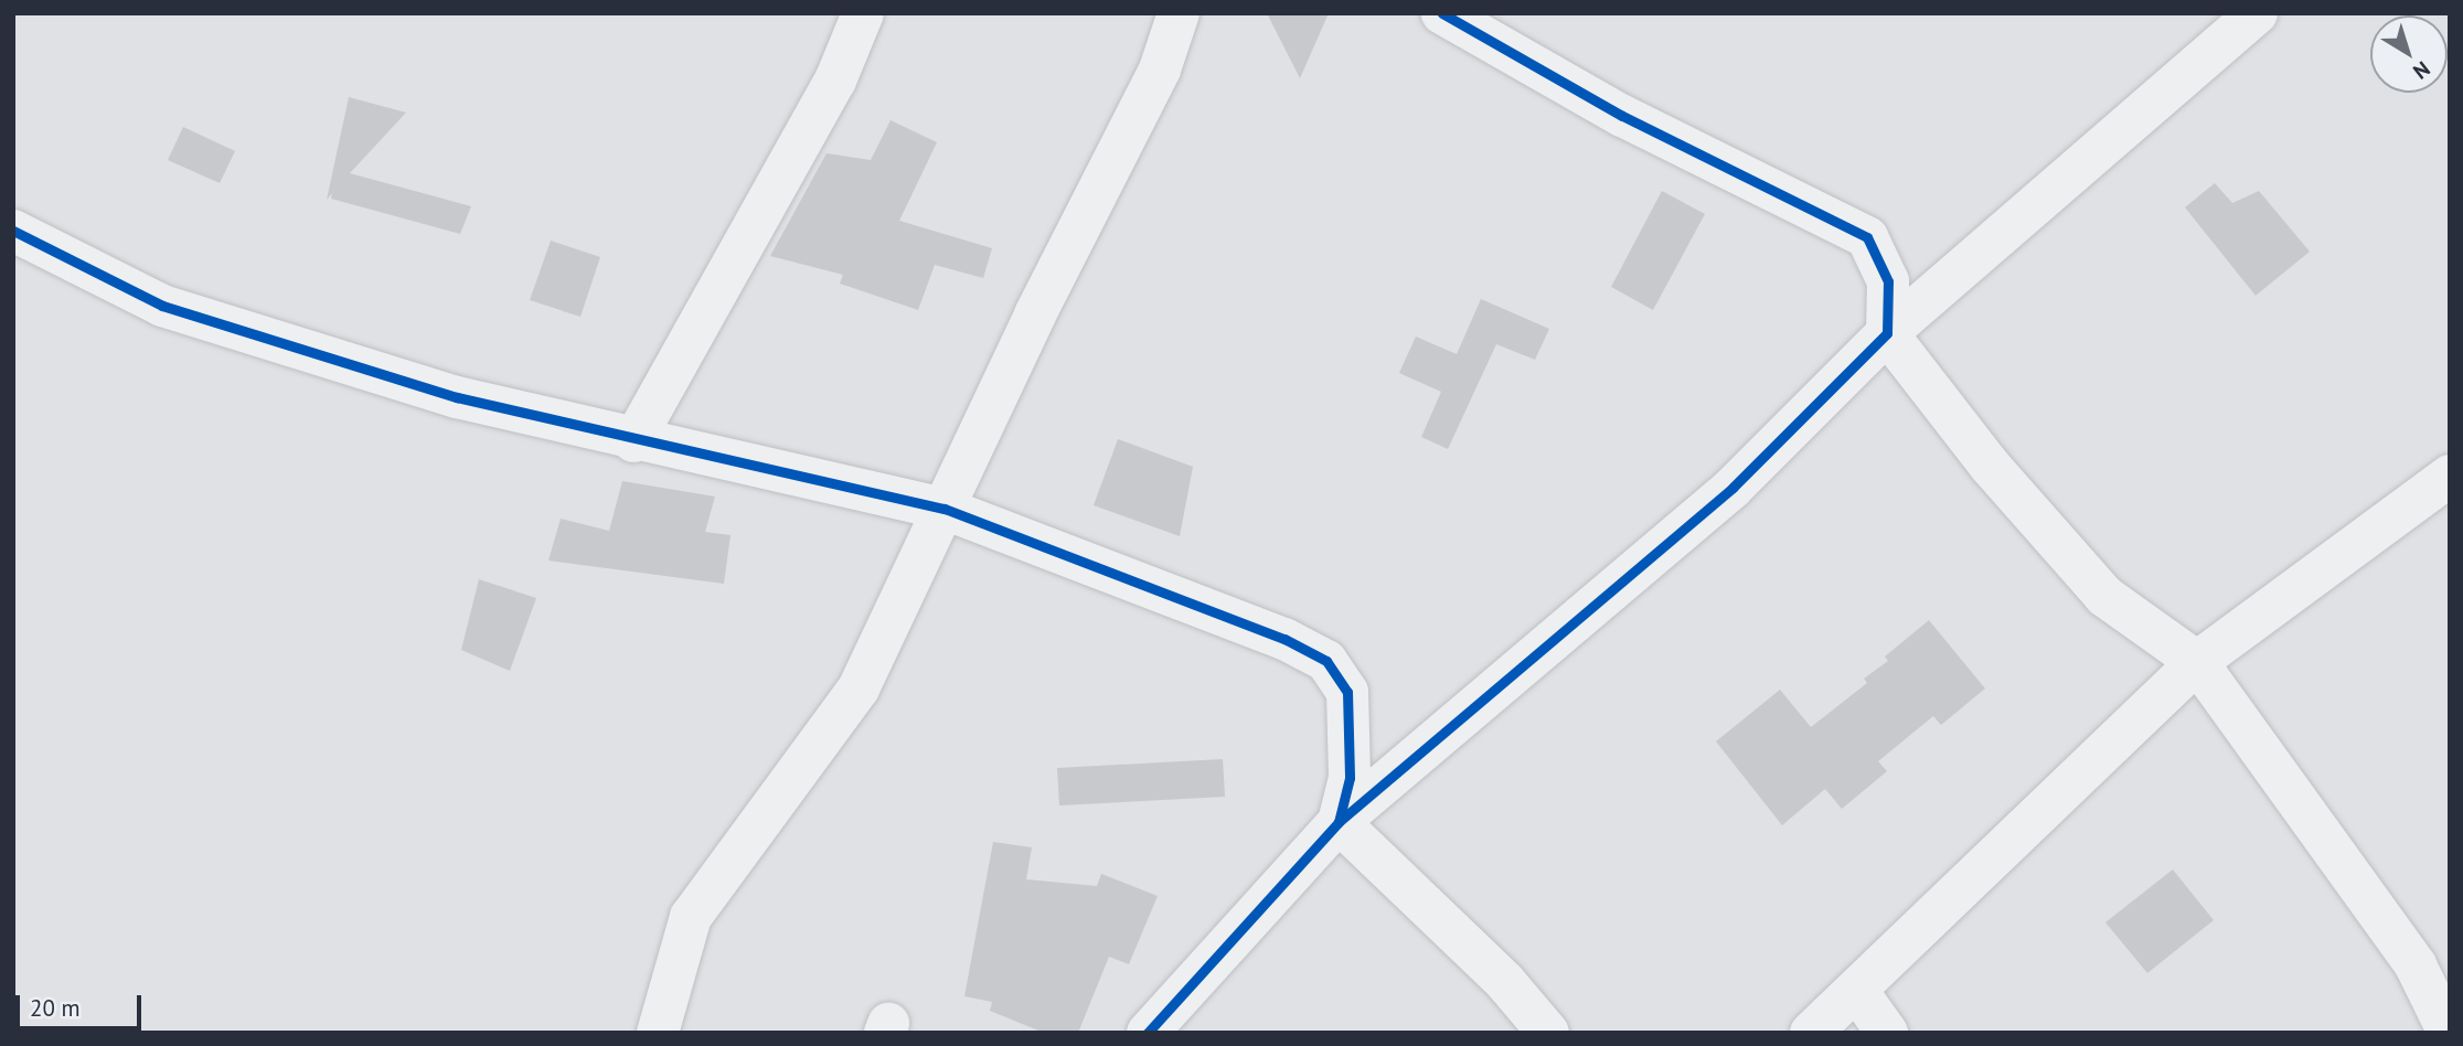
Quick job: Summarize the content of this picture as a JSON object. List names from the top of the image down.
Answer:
{
  "scale_bar": "20 m",
  "north": "bottom right"
}
